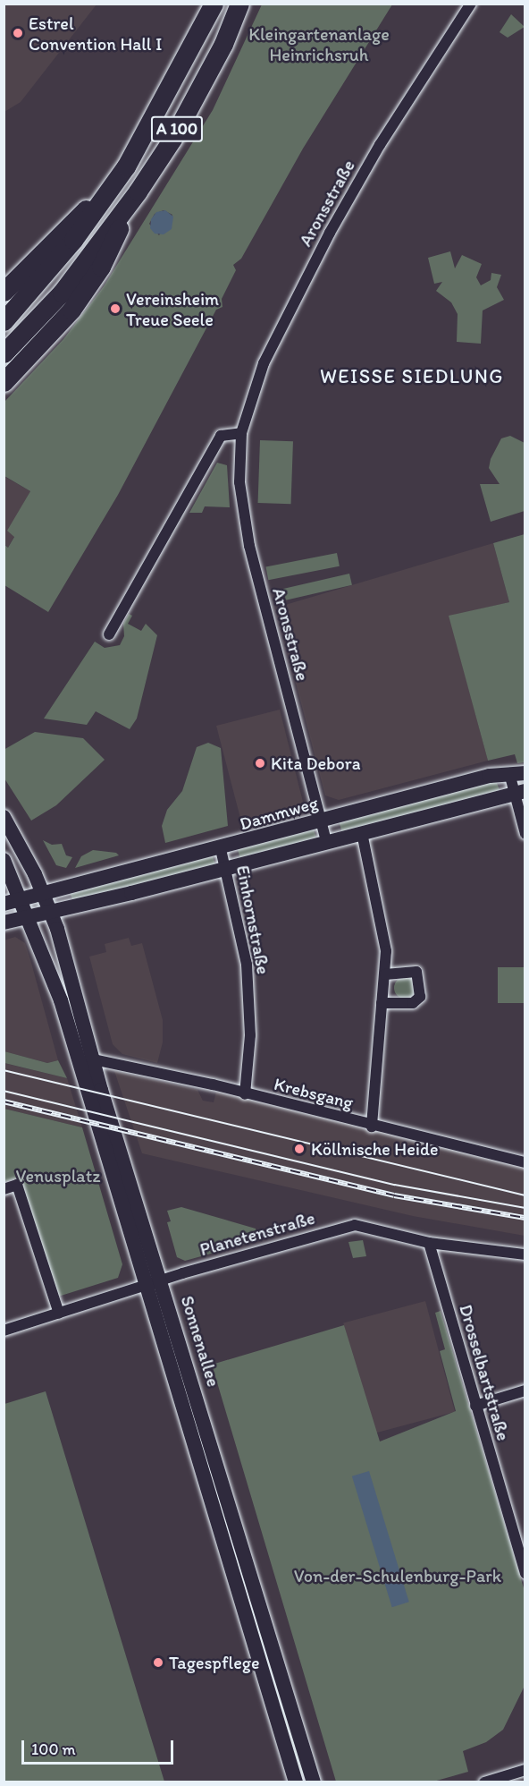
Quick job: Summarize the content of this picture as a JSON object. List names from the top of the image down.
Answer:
{
  "streets": {
    "highway": ["A 100"],
    "main road": ["Dammweg", "Sonnenallee"],
    "street": [
      "Aronsstraße",
      "Einhornstraße",
      "Krebsgang",
      "Planetenstraße",
      "Drosselbartstraße"
    ]
  },
  "crossings": [
    ["Aronsstraße", "Dammweg"],
    ["Dammweg", "Einhornstraße"],
    ["Dammweg", "Sonnenallee"],
    ["Einhornstraße", "Krebsgang"],
    ["Krebsgang", "Sonnenallee"],
    ["Planetenstraße", "Sonnenallee"],
    ["Planetenstraße", "Drosselbartstraße"]
  ],
  "districts": ["WEISSE SIEDLUNG"],
  "parks": ["Kleingartenanlage Heinrichsruh", "Venusplatz", "Von-der-Schulenburg-Park"],
  "places": [
    "Estrel Convention Hall I",
    "Vereinsheim Treue Seele",
    "Kita Debora",
    "Köllnische Heide",
    "Tagespflege"
  ],
  "scale_bar": "100 m"
}
